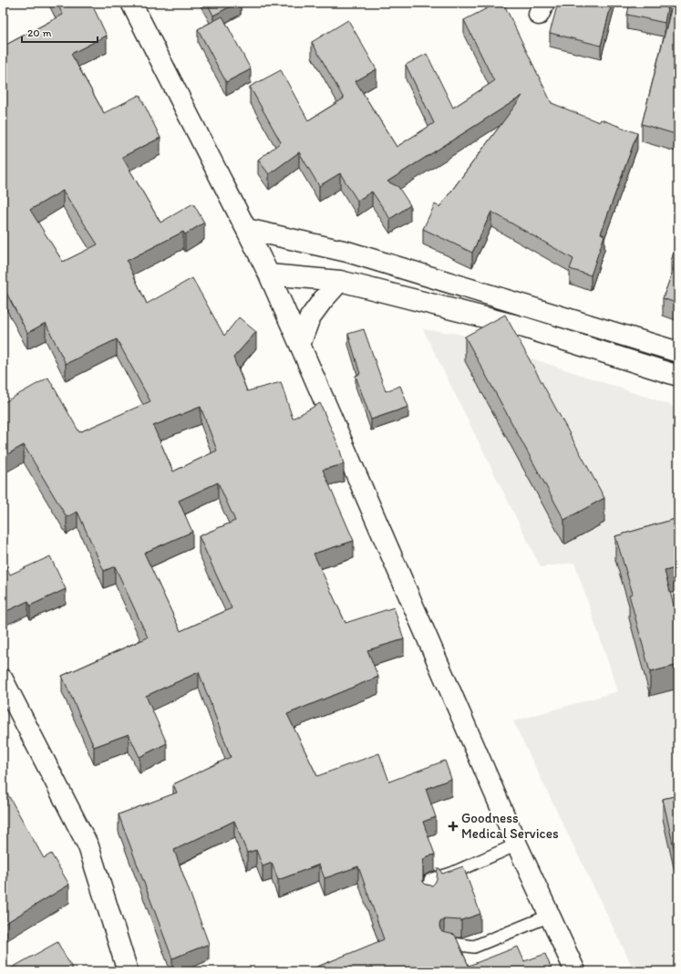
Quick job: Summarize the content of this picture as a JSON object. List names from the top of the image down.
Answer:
{
  "places": {
    "health": ["Goodness Medical Services"]
  },
  "scale_bar": "20 m"
}
